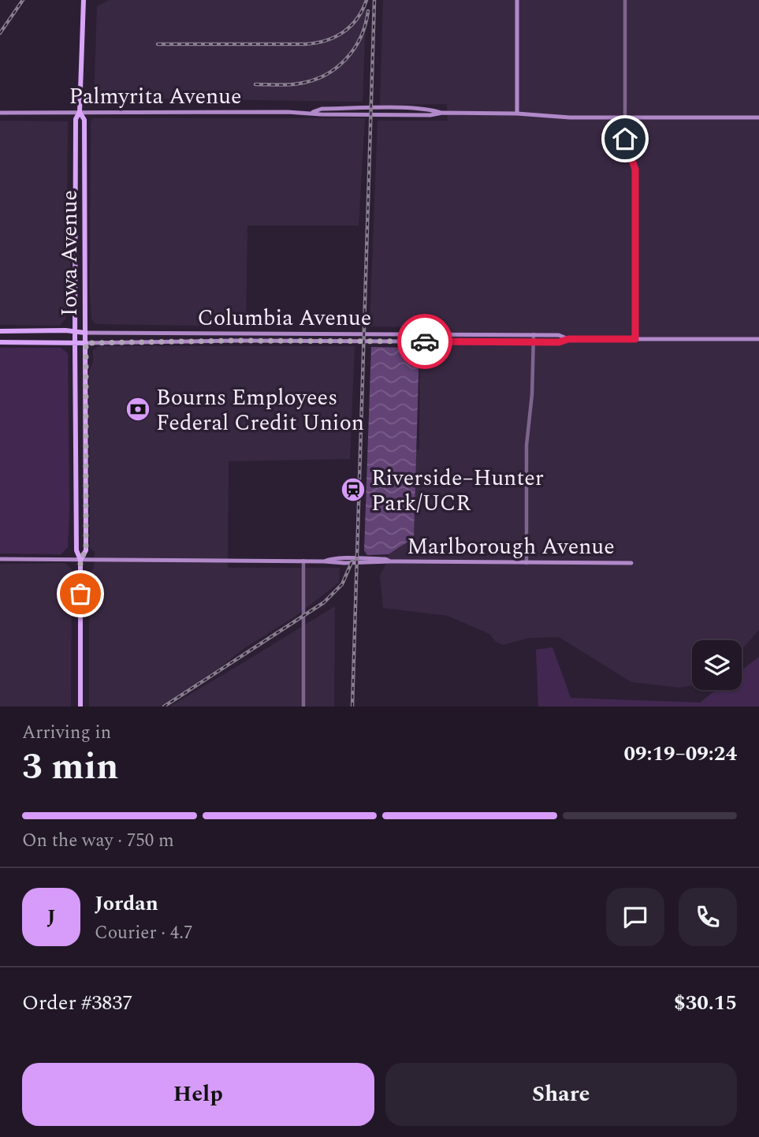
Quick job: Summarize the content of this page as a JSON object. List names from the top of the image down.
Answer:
{
  "streets": {
    "main road": ["Iowa Avenue", "Columbia Avenue"],
    "street": ["Palmyrita Avenue", "Marlborough Avenue"]
  },
  "crossings": [
    ["Palmyrita Avenue", "Iowa Avenue"],
    ["Iowa Avenue", "Columbia Avenue"],
    ["Iowa Avenue", "Marlborough Avenue"]
  ],
  "places": {
    "bank": ["Bourns Employees Federal Credit Union"],
    "station": ["Riverside–Hunter Park/UCR"]
  },
  "page": {
    "heading": ["3 min", "Arriving in", "09:19–09:24"],
    "panel": [
      "Jordan",
      "Courier · 4.7",
      "Order #3837",
      "$30.15"
    ],
    "bar": "On the way · 750 m",
    "round": "J",
    "buttons": ["Help", "Share"]
  }
}
